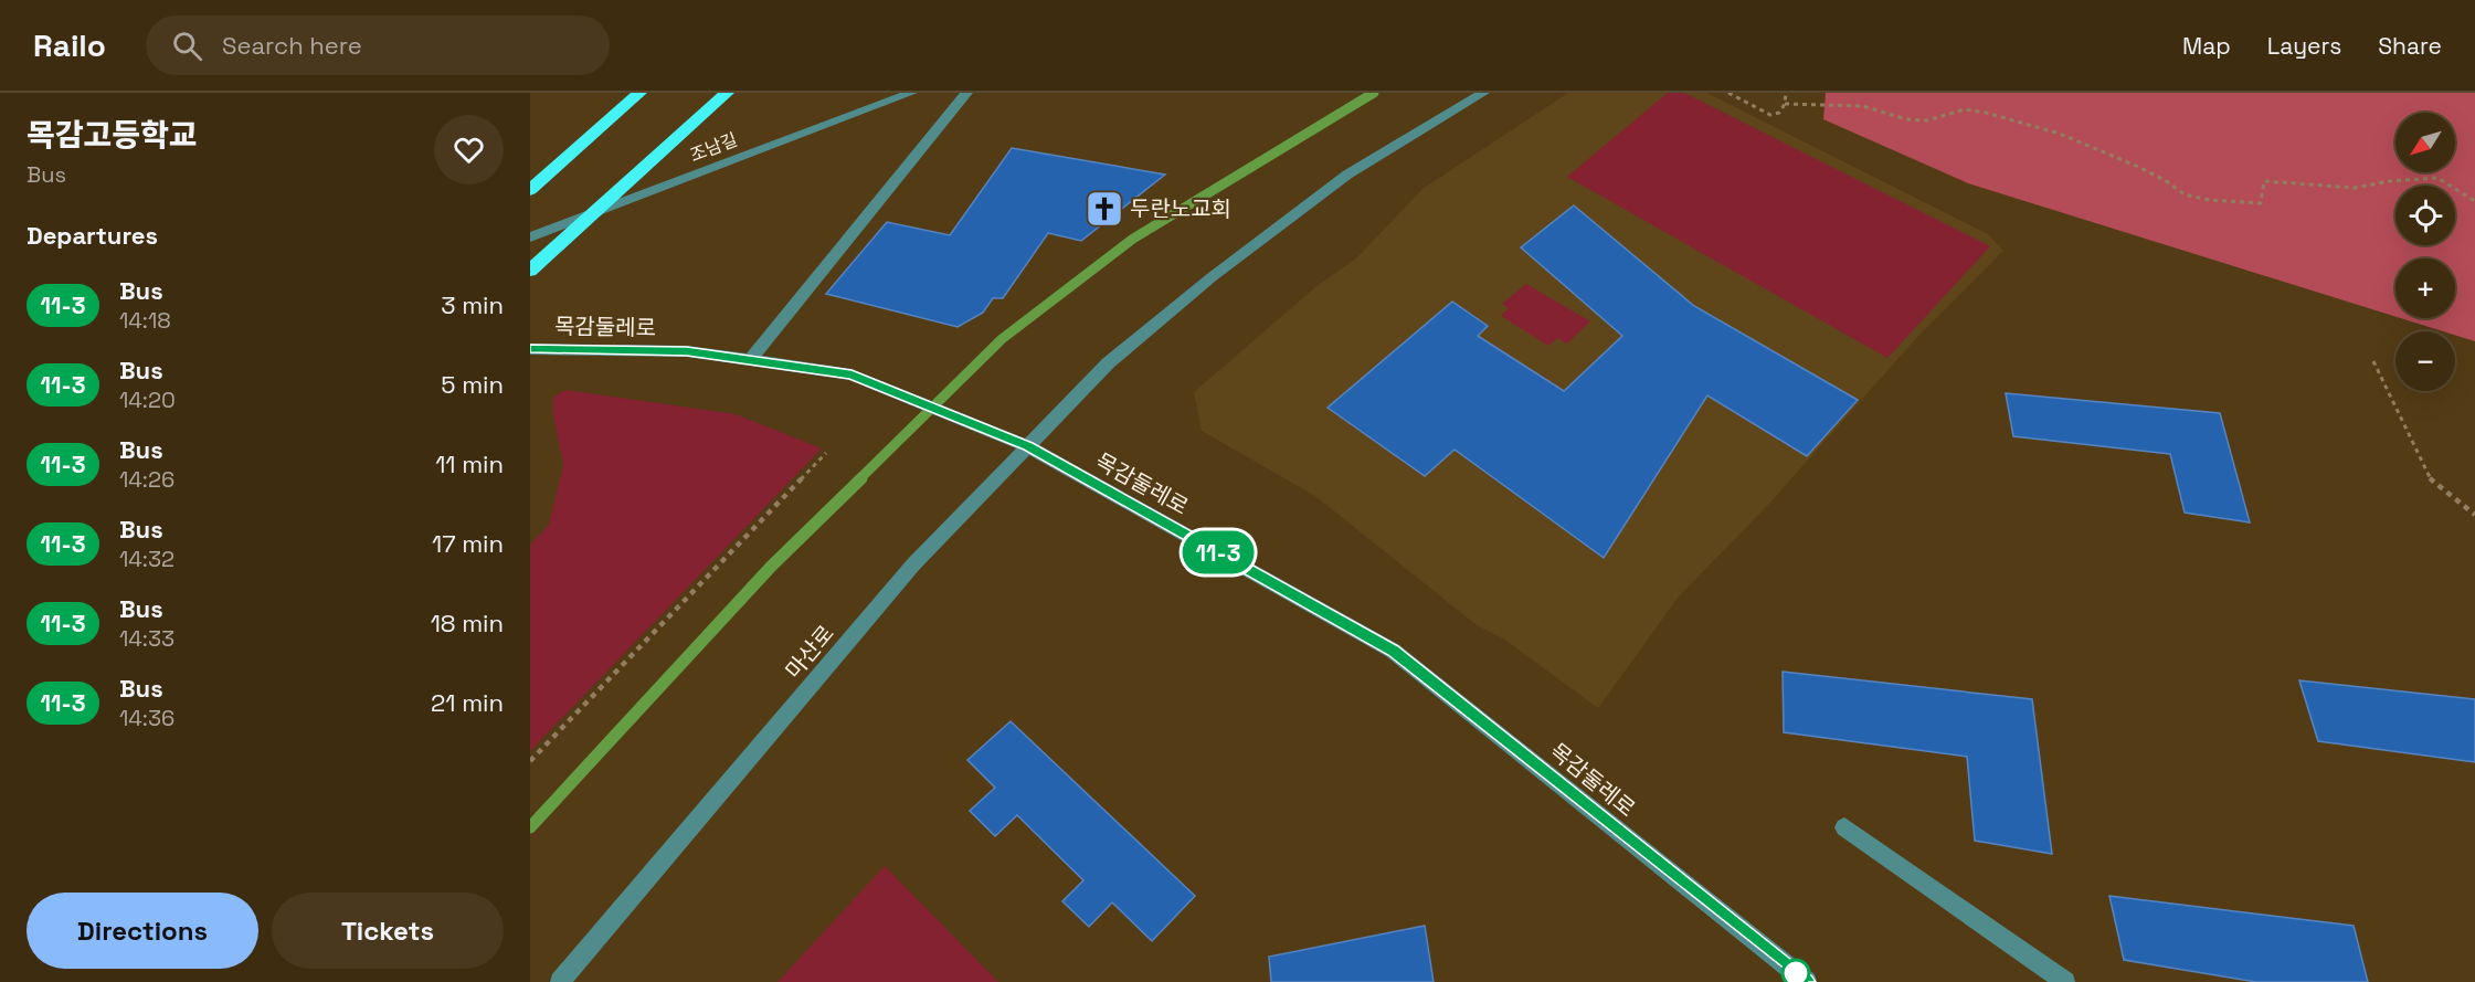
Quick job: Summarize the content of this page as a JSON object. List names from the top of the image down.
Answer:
{
  "streets": {
    "street": ["조남길", "목감둘레로", "마산로"]
  },
  "crossings": [
    ["목감둘레로", "마산로"]
  ],
  "places": {
    "church": ["두란노교회"]
  },
  "lines": ["bus line 11-3"],
  "north": "bottom left",
  "page": {
    "header": "Railo",
    "search": "Search here",
    "nav": ["Map", "Layers", "Share"],
    "heading": [
      ["목감고등학교", "Bus"],
      "Departures"
    ],
    "on_map": "11-3",
    "map_buttons": ["+", "−"],
    "list": [
      {
        "mark": "11-3",
        "name": "Bus",
        "note": "14:18",
        "value": "3 min"
      },
      {
        "mark": "11-3",
        "name": "Bus",
        "note": "14:20",
        "value": "5 min"
      },
      {
        "mark": "11-3",
        "name": "Bus",
        "note": "14:26",
        "value": "11 min"
      },
      {
        "mark": "11-3",
        "name": "Bus",
        "note": "14:32",
        "value": "17 min"
      },
      {
        "mark": "11-3",
        "name": "Bus",
        "note": "14:33",
        "value": "18 min"
      },
      {
        "mark": "11-3",
        "name": "Bus",
        "note": "14:36",
        "value": "21 min"
      }
    ],
    "buttons": ["Directions", "Tickets"]
  }
}
